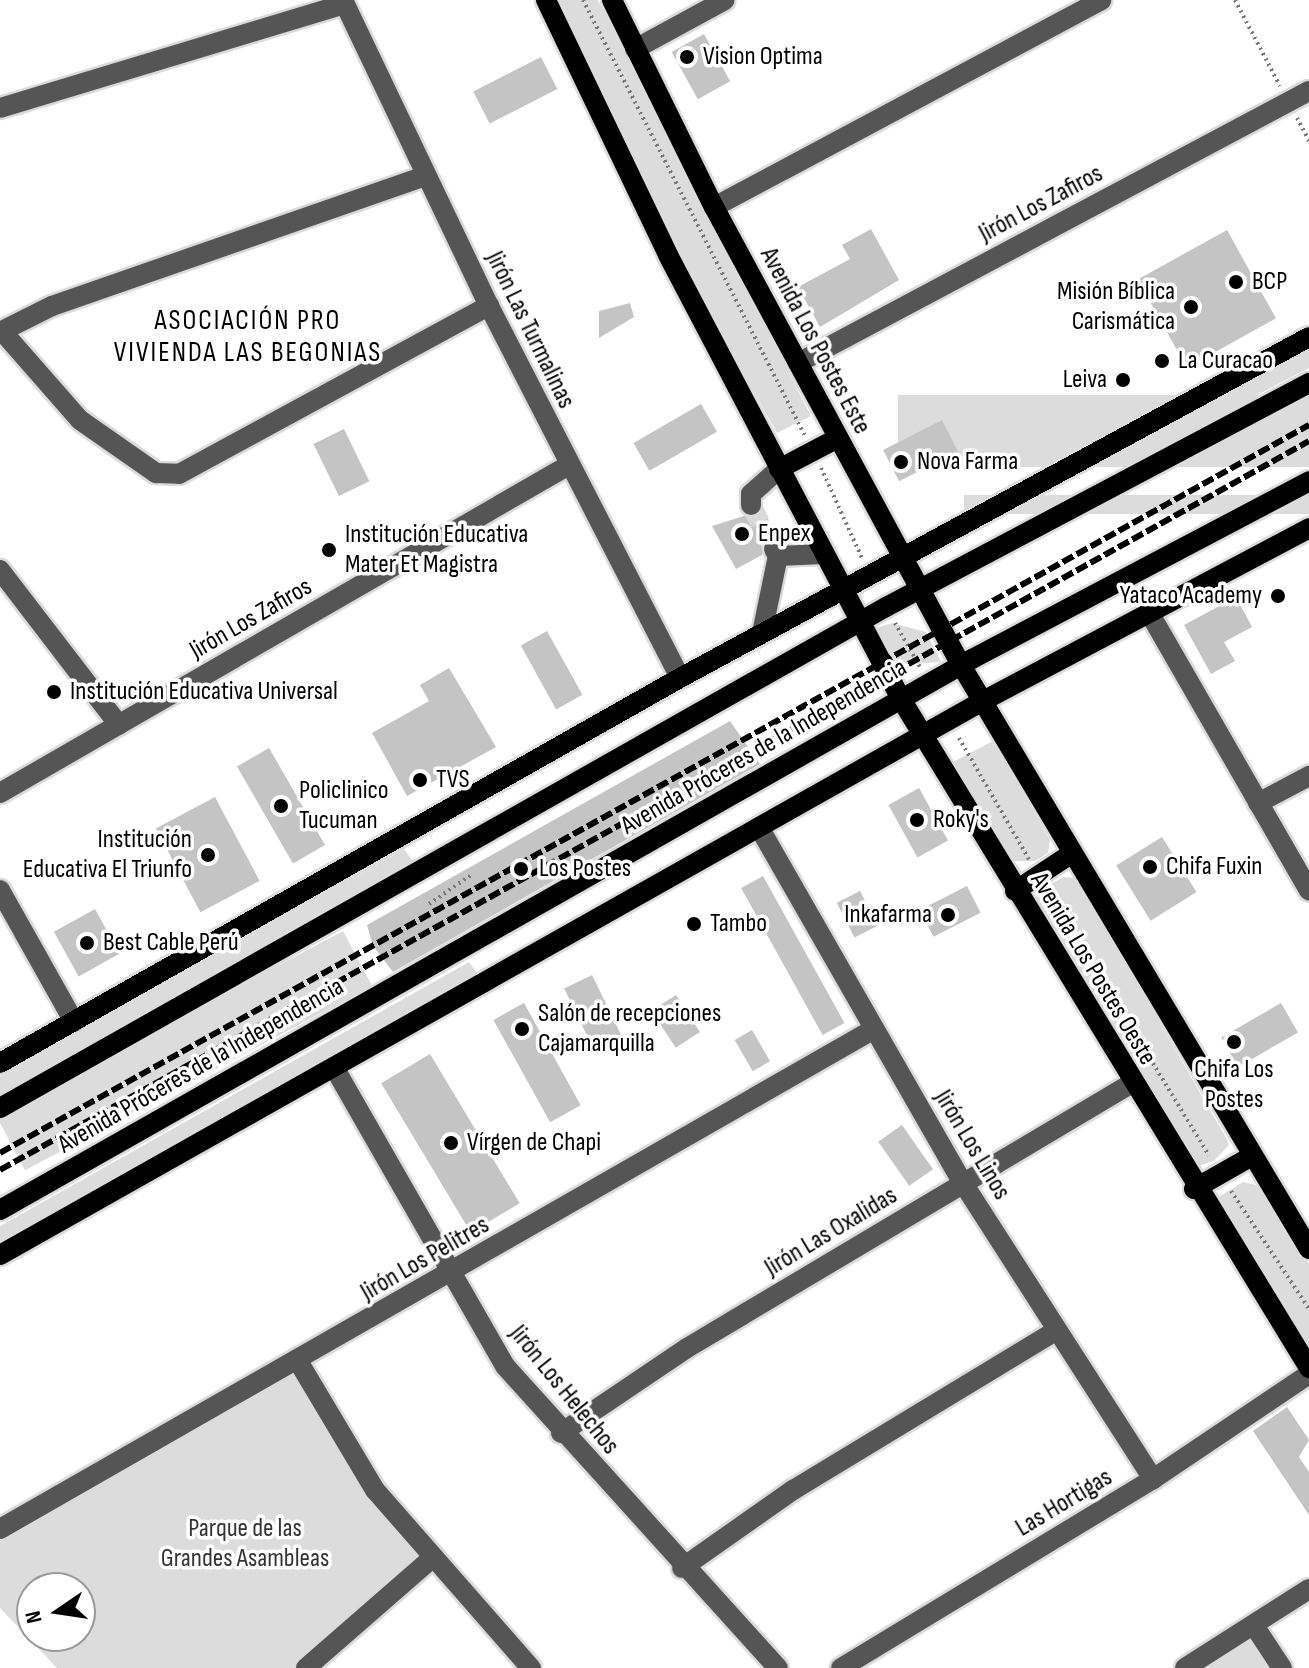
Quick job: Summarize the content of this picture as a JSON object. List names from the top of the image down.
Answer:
{
  "streets": {
    "main road": ["Avenida Los Postes Este", "Avenida Próceres de la Independencia", "Avenida Los Postes Oeste"],
    "street": [
      "Jirón Los Zafiros",
      "Jirón Las Turmalinas",
      "Jirón Los Linos",
      "Jirón Las Oxalidas",
      "Jirón Los Pelitres",
      "Jirón Los Helechos",
      "Las Hortigas"
    ]
  },
  "crossings": [
    ["Jirón Los Zafiros", "Jirón Las Turmalinas"],
    ["Jirón Los Zafiros", "Avenida Los Postes Este"],
    ["Avenida Los Postes Este", "Avenida Próceres de la Independencia"],
    ["Avenida Los Postes Este", "Avenida Los Postes Oeste"],
    ["Avenida Próceres de la Independencia", "Avenida Los Postes Oeste"],
    ["Avenida Los Postes Oeste", "Jirón Las Oxalidas"],
    ["Avenida Los Postes Oeste", "Las Hortigas"],
    ["Jirón Los Linos", "Jirón Las Oxalidas"],
    ["Jirón Los Linos", "Jirón Los Pelitres"],
    ["Jirón Los Linos", "Las Hortigas"],
    ["Jirón Las Oxalidas", "Jirón Los Helechos"],
    ["Jirón Los Pelitres", "Jirón Los Helechos"]
  ],
  "districts": ["ASOCIACIÓN PRO VIVIENDA LAS BEGONIAS"],
  "parks": ["Parque de las Grandes Asambleas"],
  "places": [
    "Vision Optima",
    "BCP",
    "Misión Bíblica Carismática",
    "La Curacao",
    "Leiva",
    "Nova Farma",
    "Enpex",
    "Institución Educativa Mater Et Magistra",
    "Yataco Academy",
    "Institución Educativa Universal",
    "TVS",
    "Policlinico Tucuman",
    "Roky's",
    "Institución Educativa El Triunfo",
    "Chifa Fuxin",
    "Los Postes",
    "Inkafarma",
    "Tambo",
    "Best Cable Perú",
    "Salón de recepciones Cajamarquilla",
    "Chifa Los Postes",
    "Vírgen de Chapi"
  ],
  "north": "left"
}
